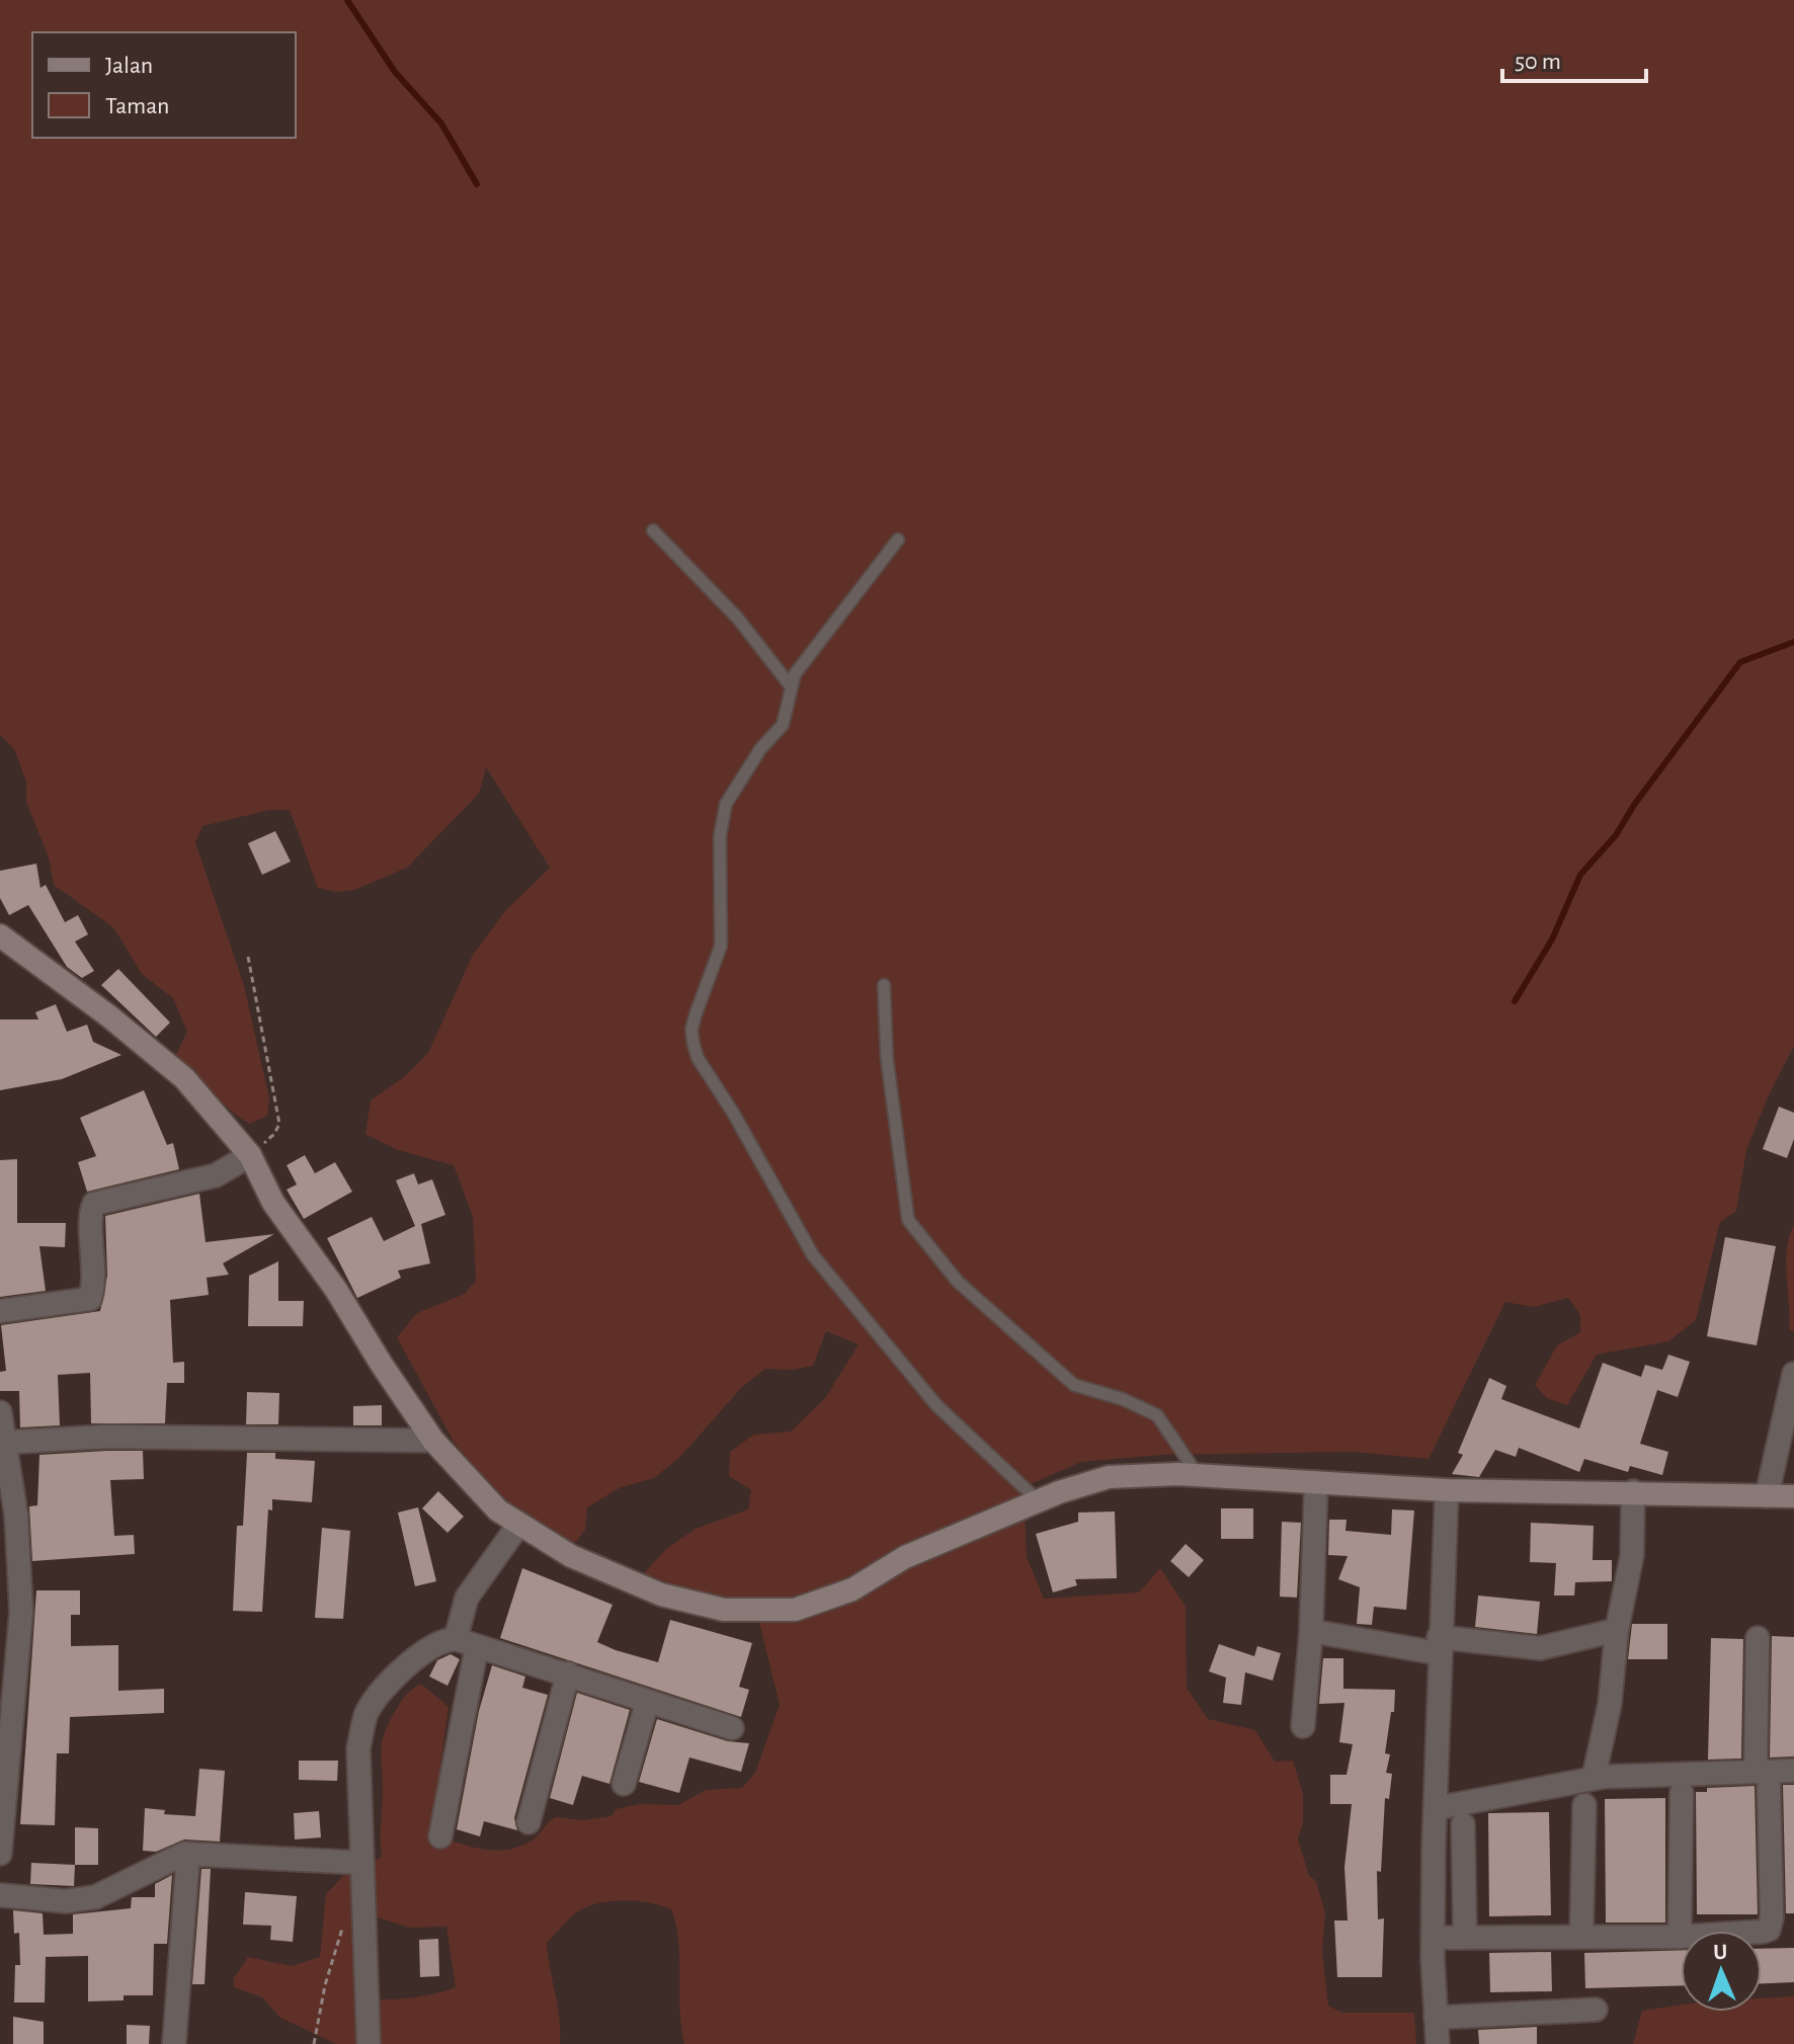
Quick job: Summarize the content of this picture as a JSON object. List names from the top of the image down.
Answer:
{
  "legend": ["Jalan", "Taman"],
  "scale_bar": "50 m",
  "north": "top"
}
